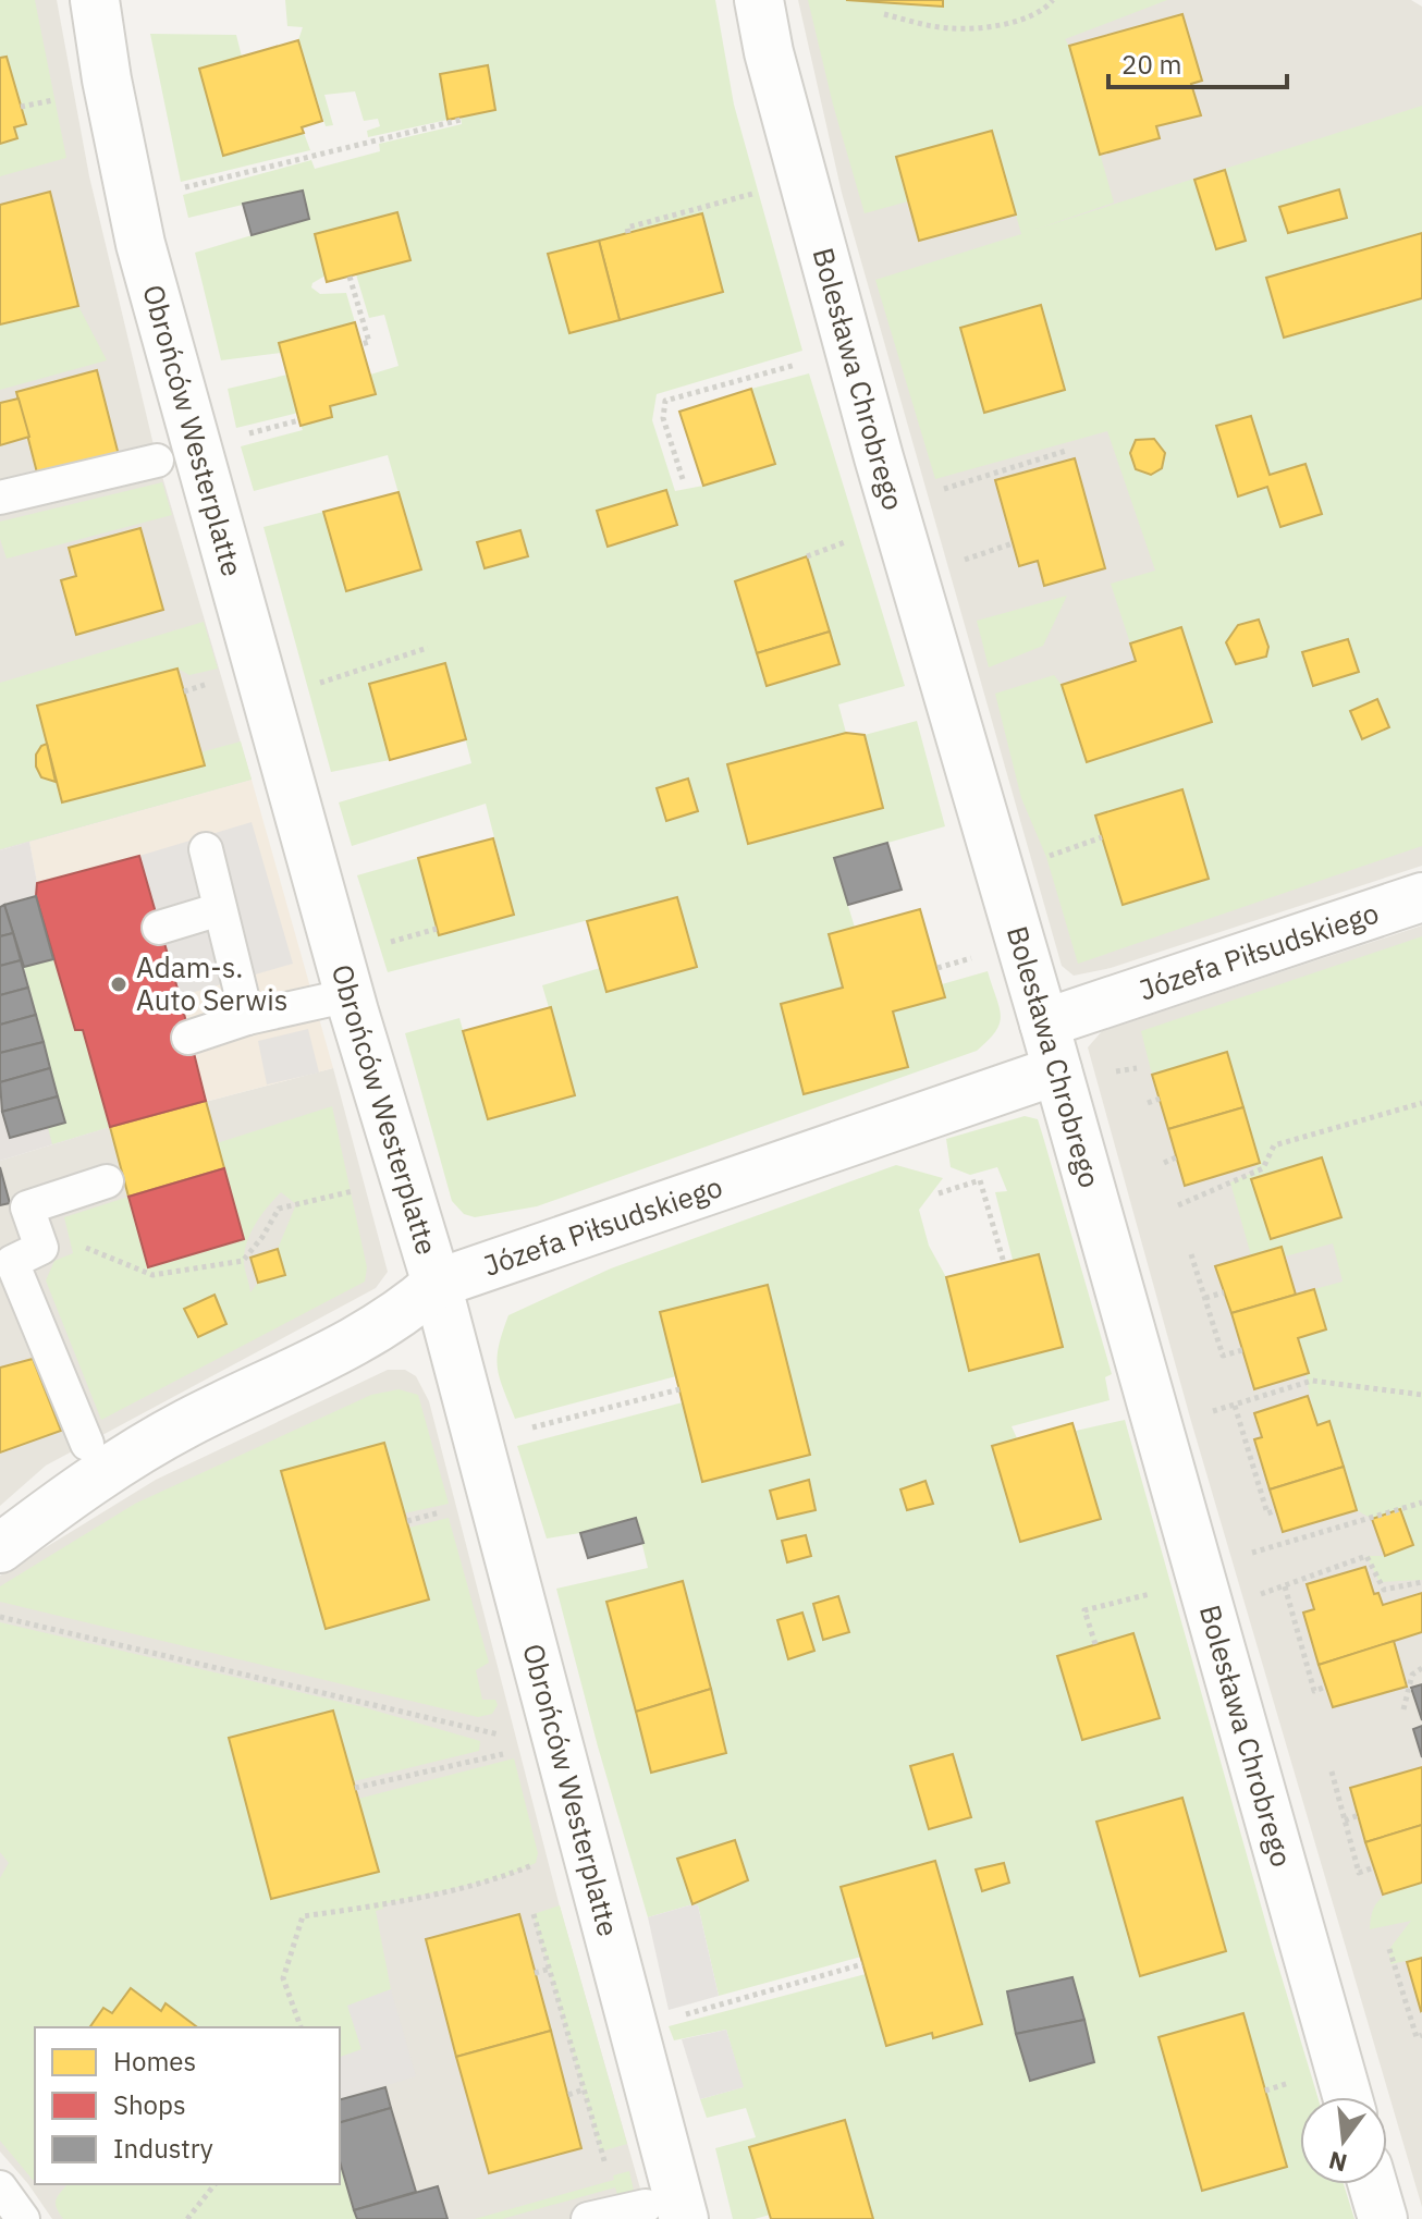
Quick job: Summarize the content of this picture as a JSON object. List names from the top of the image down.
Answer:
{
  "streets": {
    "street": ["Bolesława Chrobrego", "Obrońców Westerplatte", "Józefa Piłsudskiego"]
  },
  "crossings": [
    ["Bolesława Chrobrego", "Józefa Piłsudskiego"],
    ["Obrońców Westerplatte", "Józefa Piłsudskiego"]
  ],
  "places": ["Adam-s. Auto Serwis"],
  "legend": ["Homes", "Shops", "Industry"],
  "scale_bar": "20 m",
  "north": "bottom"
}
